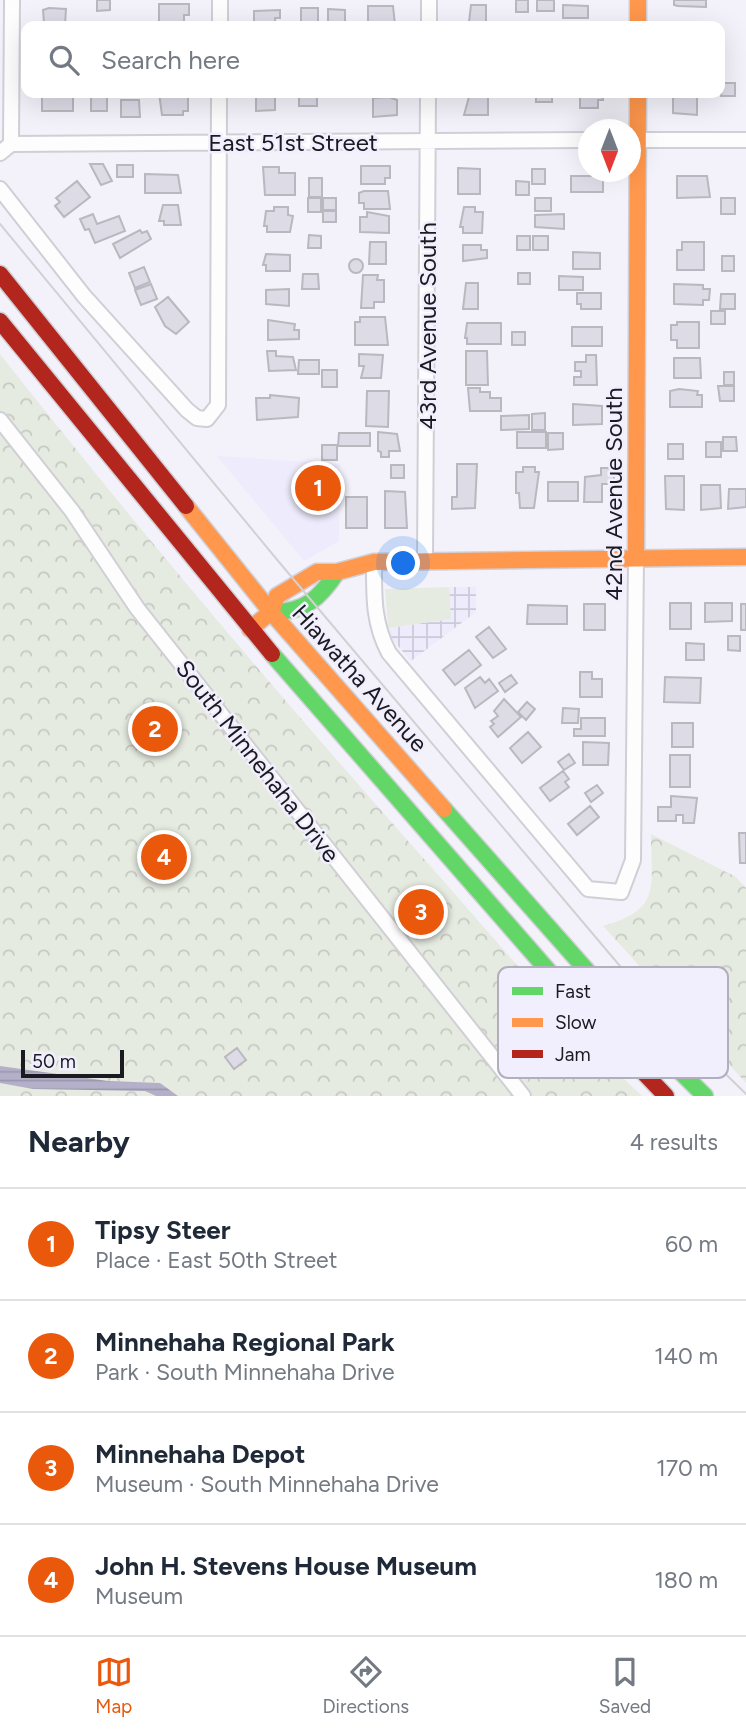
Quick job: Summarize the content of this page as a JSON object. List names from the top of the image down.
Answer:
{
  "streets": {
    "main road": ["42nd Avenue South", "Hiawatha Avenue"],
    "street": ["East 51st Street", "43rd Avenue South", "South Minnehaha Drive"]
  },
  "crossings": [
    ["East 51st Street", "43rd Avenue South"],
    ["42nd Avenue South", "Hiawatha Avenue"]
  ],
  "legend": ["Fast", "Slow", "Jam"],
  "scale_bar": "50 m",
  "north": "bottom",
  "page": {
    "search": "Search here",
    "pins": [
      "1",
      "2",
      "4",
      "3"
    ],
    "scale": "50 m",
    "heading": ["Nearby", "4 results"],
    "list": [
      {
        "mark": "1",
        "name": "Tipsy Steer",
        "note": "Place · East 50th Street",
        "value": "60 m"
      },
      {
        "mark": "2",
        "name": "Minnehaha Regional Park",
        "note": "Park · South Minnehaha Drive",
        "value": "140 m"
      },
      {
        "mark": "3",
        "name": "Minnehaha Depot",
        "note": "Museum · South Minnehaha Drive",
        "value": "170 m"
      },
      {
        "mark": "4",
        "name": "John H. Stevens House Museum",
        "note": "Museum",
        "value": "180 m"
      }
    ],
    "nav": ["Map", "Directions", "Saved"]
  }
}
